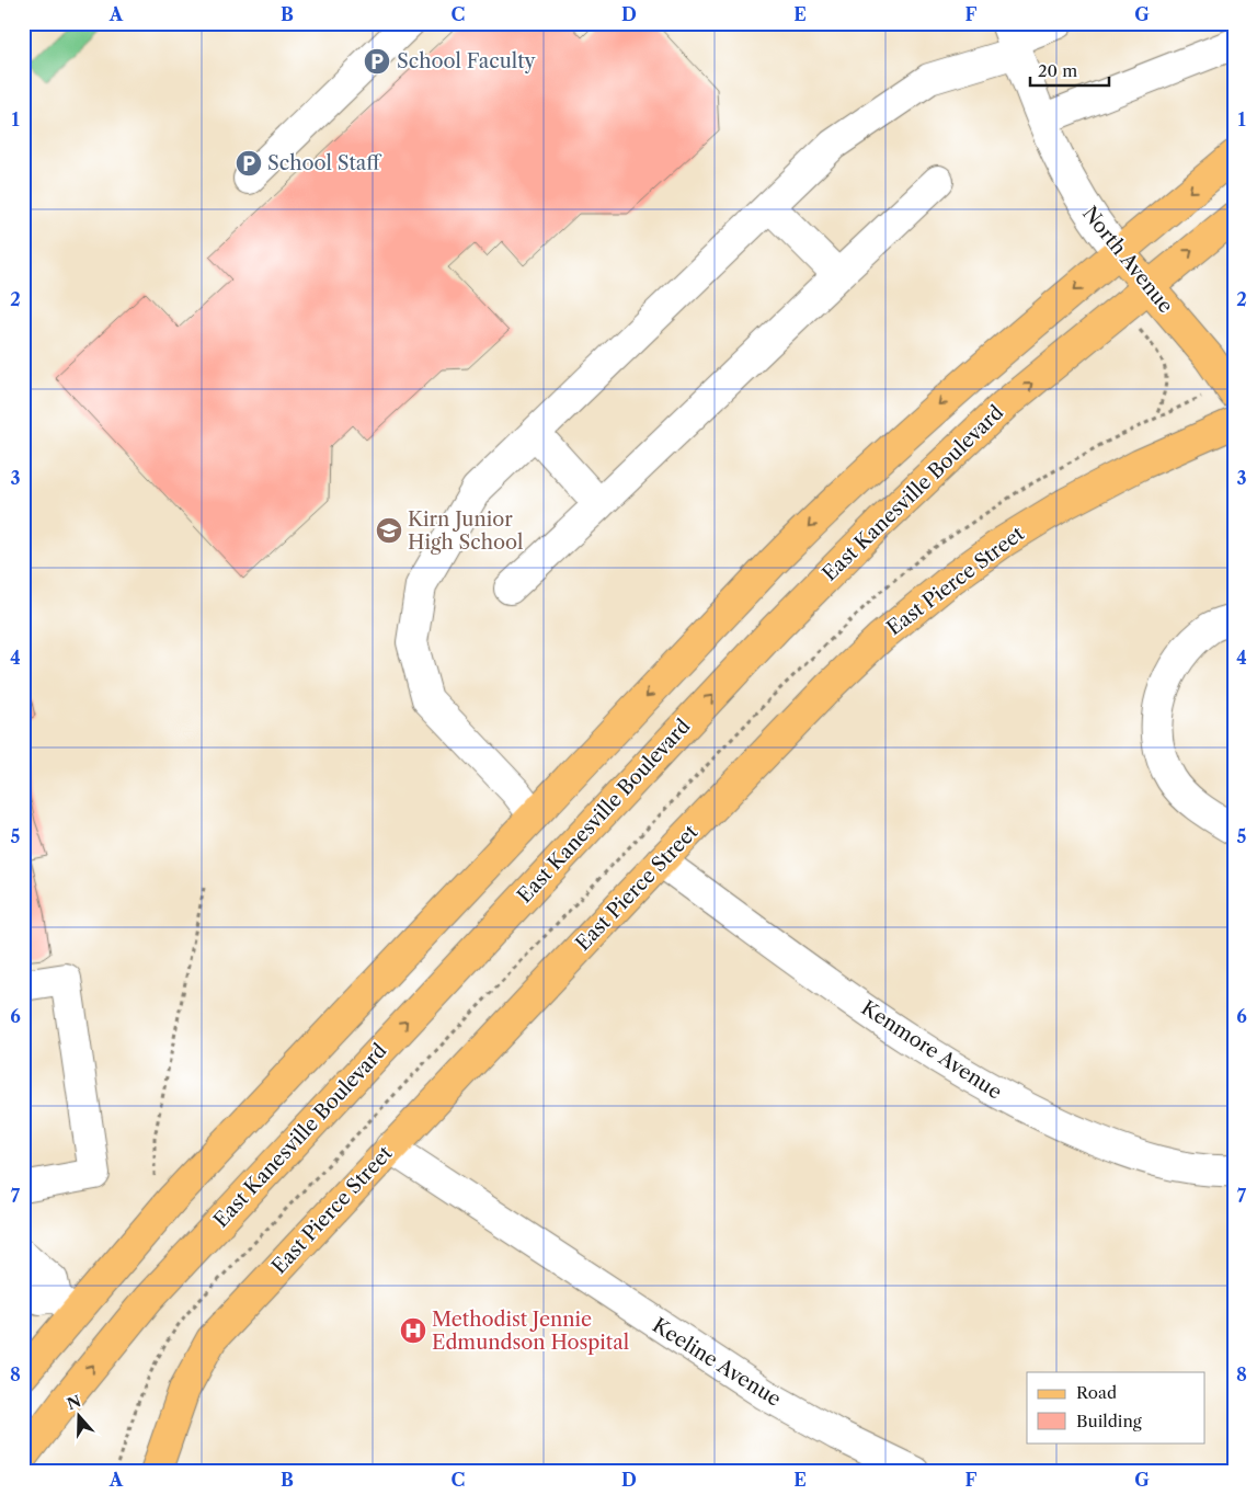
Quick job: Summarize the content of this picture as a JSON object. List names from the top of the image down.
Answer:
{
  "streets": {
    "main road": ["North Avenue", "East Kanesville Boulevard", "East Pierce Street"],
    "street": ["Kenmore Avenue", "Keeline Avenue"]
  },
  "crossings": [
    ["North Avenue", "East Kanesville Boulevard"],
    ["East Pierce Street", "Kenmore Avenue"],
    ["East Pierce Street", "Keeline Avenue"]
  ],
  "places": {
    "parking": ["School Faculty", "School Staff"],
    "school or university": ["Kirn Junior High School"],
    "hospital": ["Methodist Jennie Edmundson Hospital"]
  },
  "legend": ["Road", "Building"],
  "scale_bar": "20 m",
  "north": "top",
  "grid": {
    "columns": [
      "A",
      "B",
      "C",
      "D",
      "E",
      "F",
      "G"
    ],
    "rows": [
      "1",
      "2",
      "3",
      "4",
      "5",
      "6",
      "7",
      "8"
    ]
  }
}
